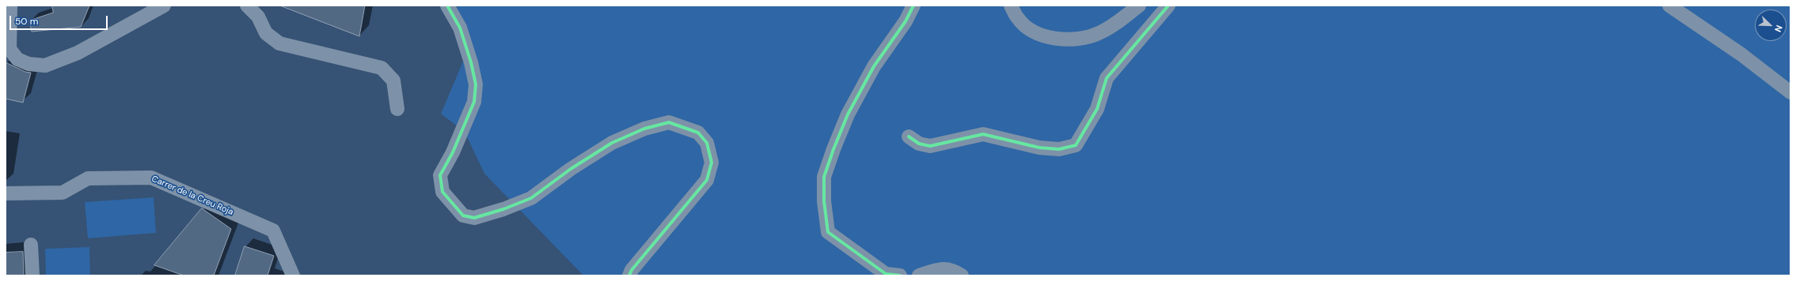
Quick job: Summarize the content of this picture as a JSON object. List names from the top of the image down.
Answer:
{
  "streets": {
    "street": ["Carrer de la Creu Roja"]
  },
  "scale_bar": "50 m",
  "north": "bottom right"
}
